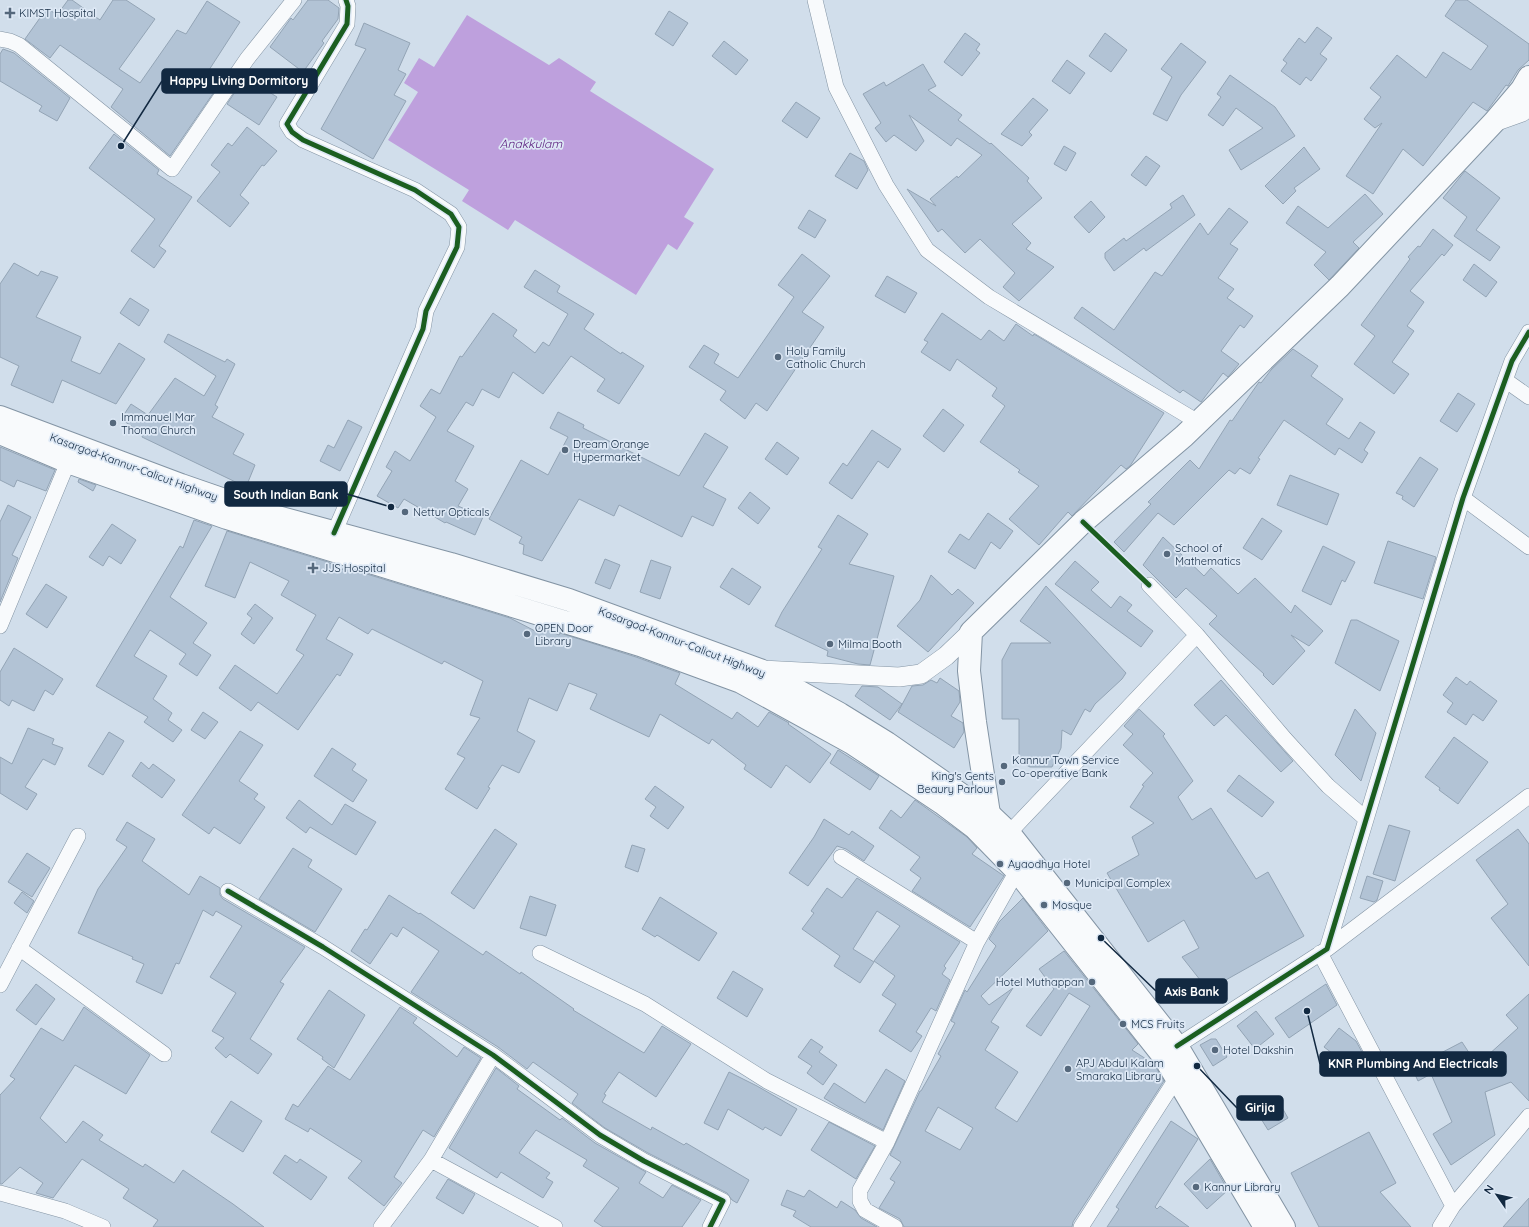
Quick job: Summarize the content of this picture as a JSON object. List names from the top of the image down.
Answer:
{
  "streets": {
    "main road": ["Kasargod-Kannur-Calicut Highway"]
  },
  "water": ["Anakkulam"],
  "places": {
    "health": ["KIMST Hospital", "JJS Hospital"],
    "other": [
      "Happy Living Dormitory",
      "Holy Family Catholic Church",
      "Immanuel Mar Thoma Church",
      "Dream Orange Hypermarket",
      "South Indian Bank",
      "Nettur Opticals",
      "School of Mathematics",
      "OPEN Door Library",
      "Milma Booth",
      "Kannur Town Service Co-operative Bank",
      "King's Gents Beaury Parlour",
      "Ayaodhya Hotel",
      "Municipal Complex",
      "Mosque",
      "Axis Bank",
      "Hotel Muthappan",
      "KNR Plumbing And Electricals",
      "MCS Fruits",
      "Hotel Dakshin",
      "Girija",
      "APJ Abdul Kalam Smaraka Library",
      "Kannur Library"
    ]
  },
  "north": "top left"
}
